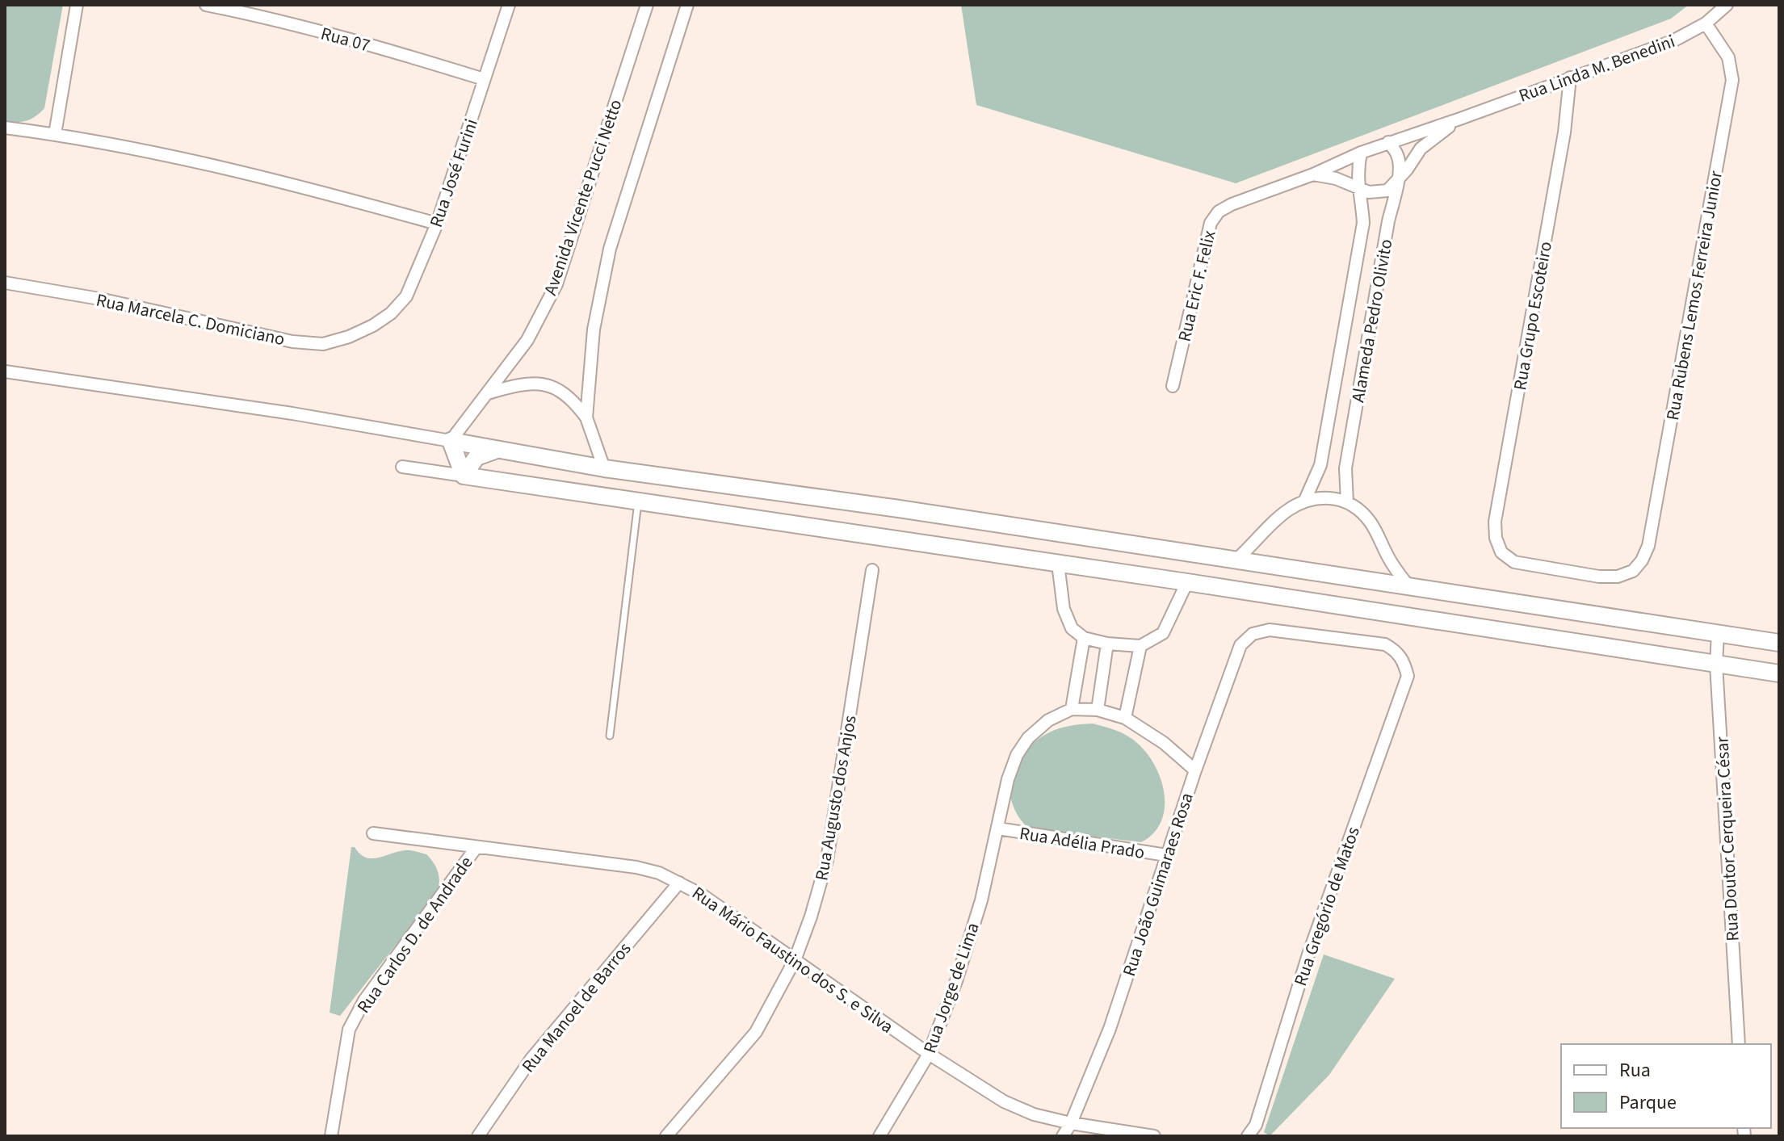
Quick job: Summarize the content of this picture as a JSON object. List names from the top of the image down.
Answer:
{
  "streets": {
    "street": [
      "Rua 07",
      "Rua Linda M. Benedini",
      "Rua José Furini",
      "Avenida Vicente Pucci Netto",
      "Rua Eric F. Felix",
      "Rua Rubens Lemos Ferreira Junior",
      "Rua Grupo Escoteiro",
      "Rua Marcela C. Domiciano",
      "Alameda Pedro Olivito",
      "Rua Augusto dos Anjos",
      "Rua Doutor Cerqueira César",
      "Rua Adélia Prado",
      "Rua João Guimaraes Rosa",
      "Rua Gregório de Matos",
      "Rua Carlos D. de Andrade",
      "Rua Mário Faustino dos S. e Silva",
      "Rua Jorge de Lima",
      "Rua Manoel de Barros"
    ]
  },
  "crossings": [
    ["Rua 07", "Rua José Furini"],
    ["Rua Linda M. Benedini", "Rua Eric F. Felix"],
    ["Rua Linda M. Benedini", "Rua Rubens Lemos Ferreira Junior"],
    ["Rua Linda M. Benedini", "Rua Grupo Escoteiro"],
    ["Rua Linda M. Benedini", "Alameda Pedro Olivito"],
    ["Rua José Furini", "Rua Marcela C. Domiciano"],
    ["Rua Rubens Lemos Ferreira Junior", "Rua Grupo Escoteiro"],
    ["Rua Augusto dos Anjos", "Rua Mário Faustino dos S. e Silva"],
    ["Rua Adélia Prado", "Rua João Guimaraes Rosa"],
    ["Rua Adélia Prado", "Rua Jorge de Lima"],
    ["Rua João Guimaraes Rosa", "Rua Gregório de Matos"],
    ["Rua João Guimaraes Rosa", "Rua Mário Faustino dos S. e Silva"],
    ["Rua Carlos D. de Andrade", "Rua Mário Faustino dos S. e Silva"],
    ["Rua Mário Faustino dos S. e Silva", "Rua Jorge de Lima"],
    ["Rua Mário Faustino dos S. e Silva", "Rua Manoel de Barros"]
  ],
  "legend": ["Rua", "Parque"]
}
